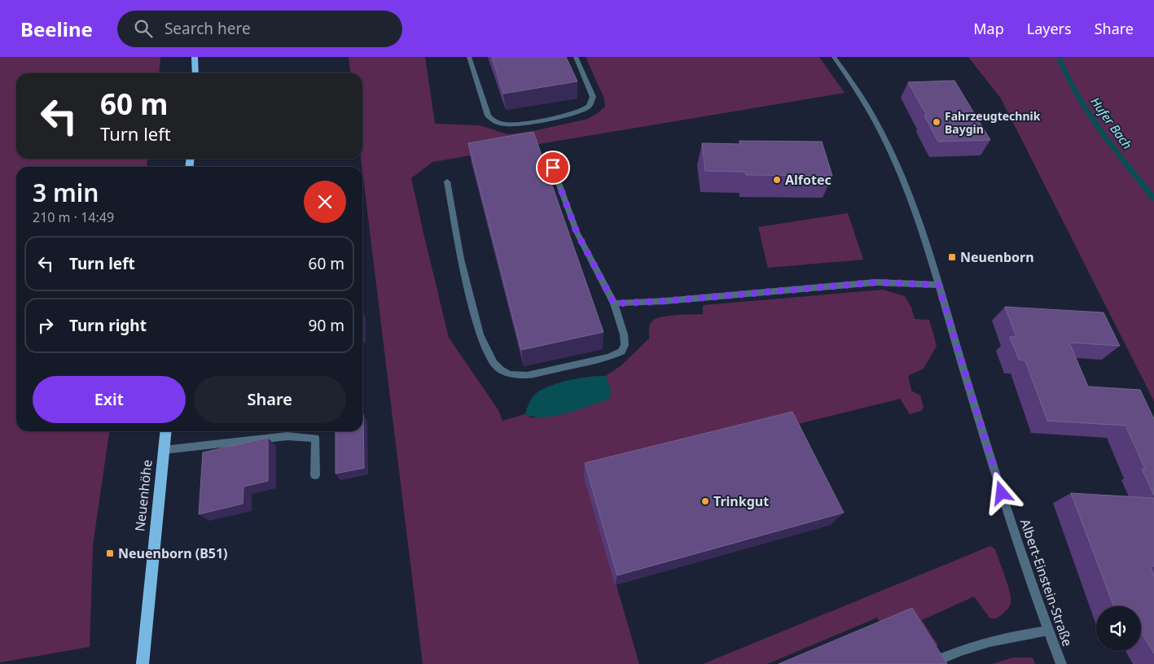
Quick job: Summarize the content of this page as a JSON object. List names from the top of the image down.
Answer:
{
  "streets": {
    "main road": ["Neuenhöhe"],
    "street": ["Albert-Einstein-Straße"]
  },
  "water": ["Hufer Bach"],
  "places": {
    "other": ["Fahrzeugtechnik Baygin", "Alfotec", "Trinkgut"],
    "transit": ["Neuenborn", "Neuenborn (B51)"]
  },
  "page": {
    "header": "Beeline",
    "search": "Search here",
    "nav": ["Map", "Layers", "Share"],
    "turn": ["60 m", "Turn left"],
    "heading": ["3 min", "210 m · 14:49"],
    "list": [
      {
        "name": "Turn left",
        "value": "60 m"
      },
      {
        "name": "Turn right",
        "value": "90 m"
      }
    ],
    "buttons": ["Exit", "Share"]
  }
}
